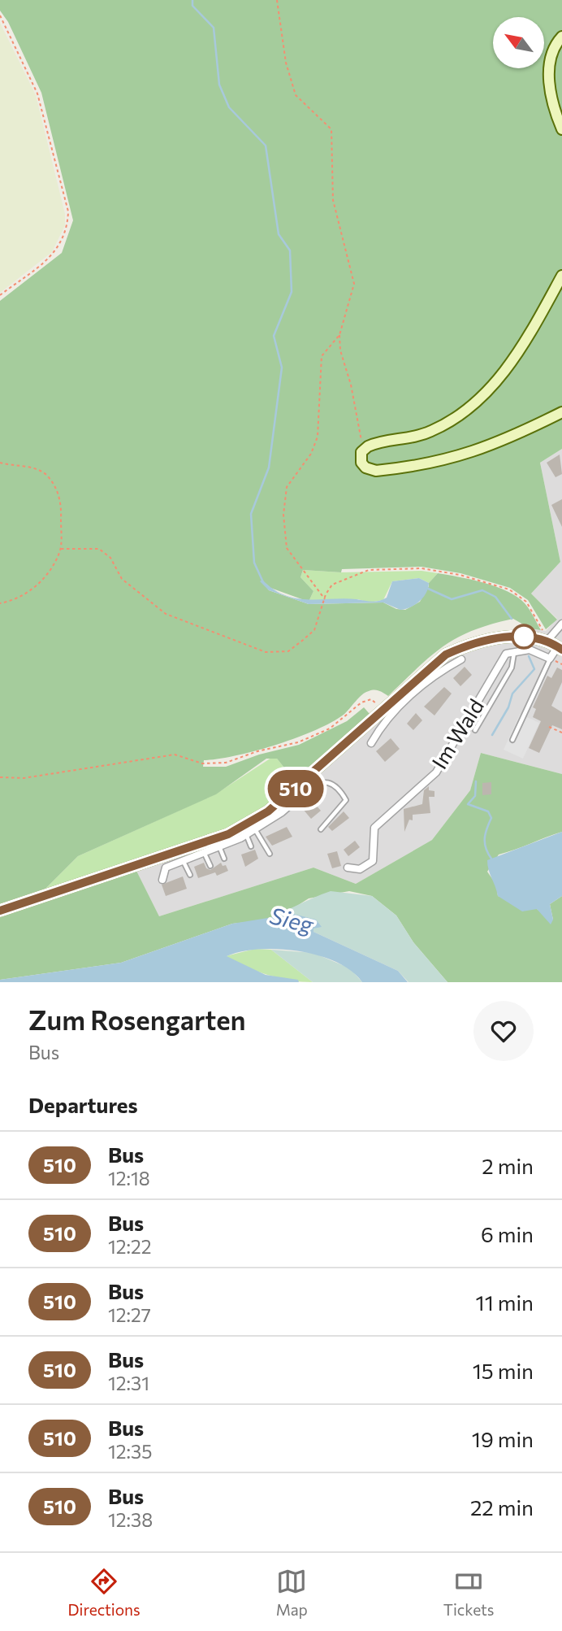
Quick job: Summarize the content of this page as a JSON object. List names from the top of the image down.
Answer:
{
  "streets": {
    "street": ["Im Wald"]
  },
  "water": ["Sieg"],
  "lines": ["bus line 510"],
  "north": "top left",
  "page": {
    "on_map": "510",
    "heading": [
      ["Zum Rosengarten", "Bus"],
      "Departures"
    ],
    "list": [
      {
        "mark": "510",
        "name": "Bus",
        "note": "12:18",
        "value": "2 min"
      },
      {
        "mark": "510",
        "name": "Bus",
        "note": "12:22",
        "value": "6 min"
      },
      {
        "mark": "510",
        "name": "Bus",
        "note": "12:27",
        "value": "11 min"
      },
      {
        "mark": "510",
        "name": "Bus",
        "note": "12:31",
        "value": "15 min"
      },
      {
        "mark": "510",
        "name": "Bus",
        "note": "12:35",
        "value": "19 min"
      },
      {
        "mark": "510",
        "name": "Bus",
        "note": "12:38",
        "value": "22 min"
      }
    ],
    "tabs": ["Directions", "Map", "Tickets"]
  }
}
